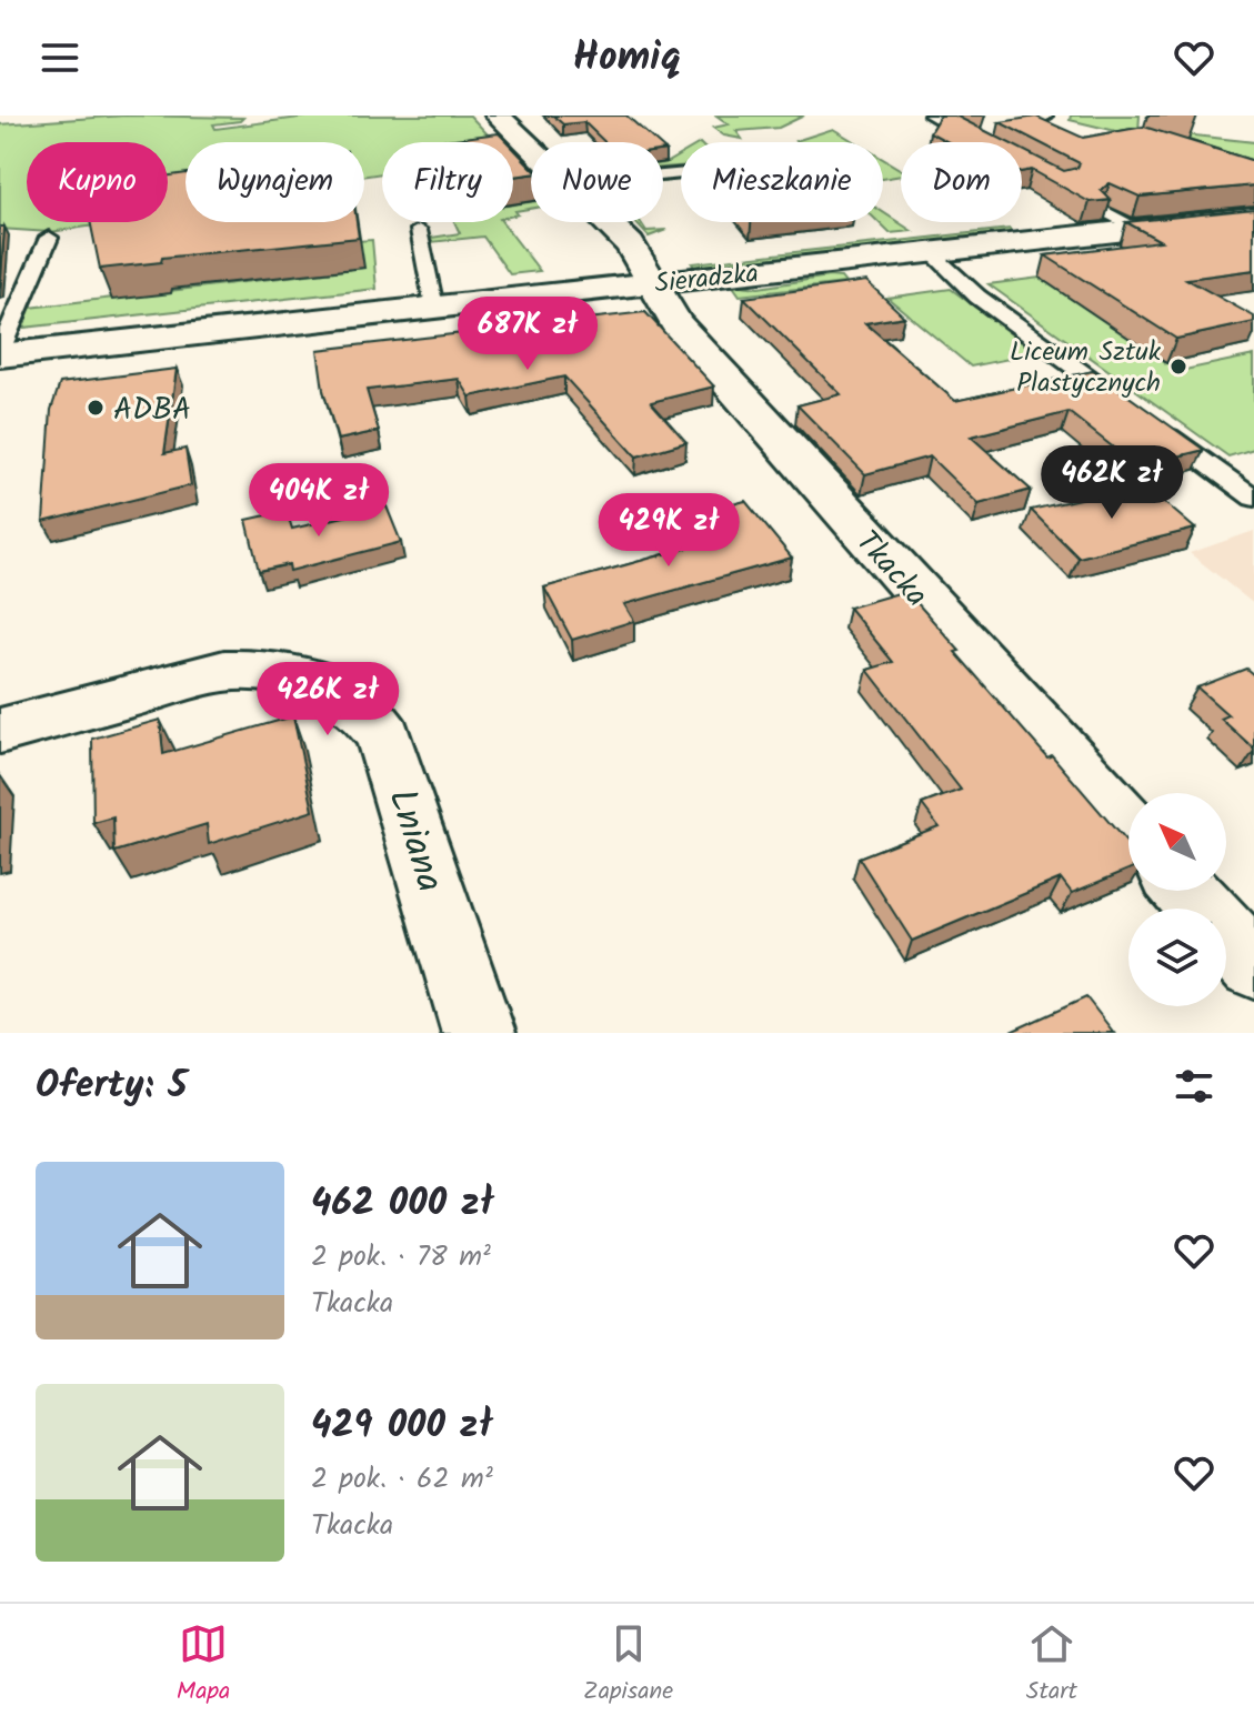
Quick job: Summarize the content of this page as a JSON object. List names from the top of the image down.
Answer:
{
  "streets": {
    "street": ["Sieradzka", "Tkacka", "Lniana"]
  },
  "crossings": [
    ["Sieradzka", "Tkacka"]
  ],
  "places": ["Liceum Sztuk Plastycznych", "ADBA"],
  "north": "top left",
  "page": {
    "header": "Homiq",
    "chip": [
      "Kupno",
      "Wynajem",
      "Filtry",
      "Nowe",
      "Mieszkanie",
      "Dom"
    ],
    "price": [
      "687K zł",
      "462K zł",
      "404K zł",
      "429K zł",
      "426K zł"
    ],
    "heading": "Oferty: 5",
    "list": [
      {
        "name": "462 000 zł",
        "note": "2 pok. · 78 m² · Tkacka"
      },
      {
        "name": "429 000 zł",
        "note": "2 pok. · 62 m² · Tkacka"
      }
    ],
    "tabs": ["Mapa", "Zapisane", "Start"]
  }
}
